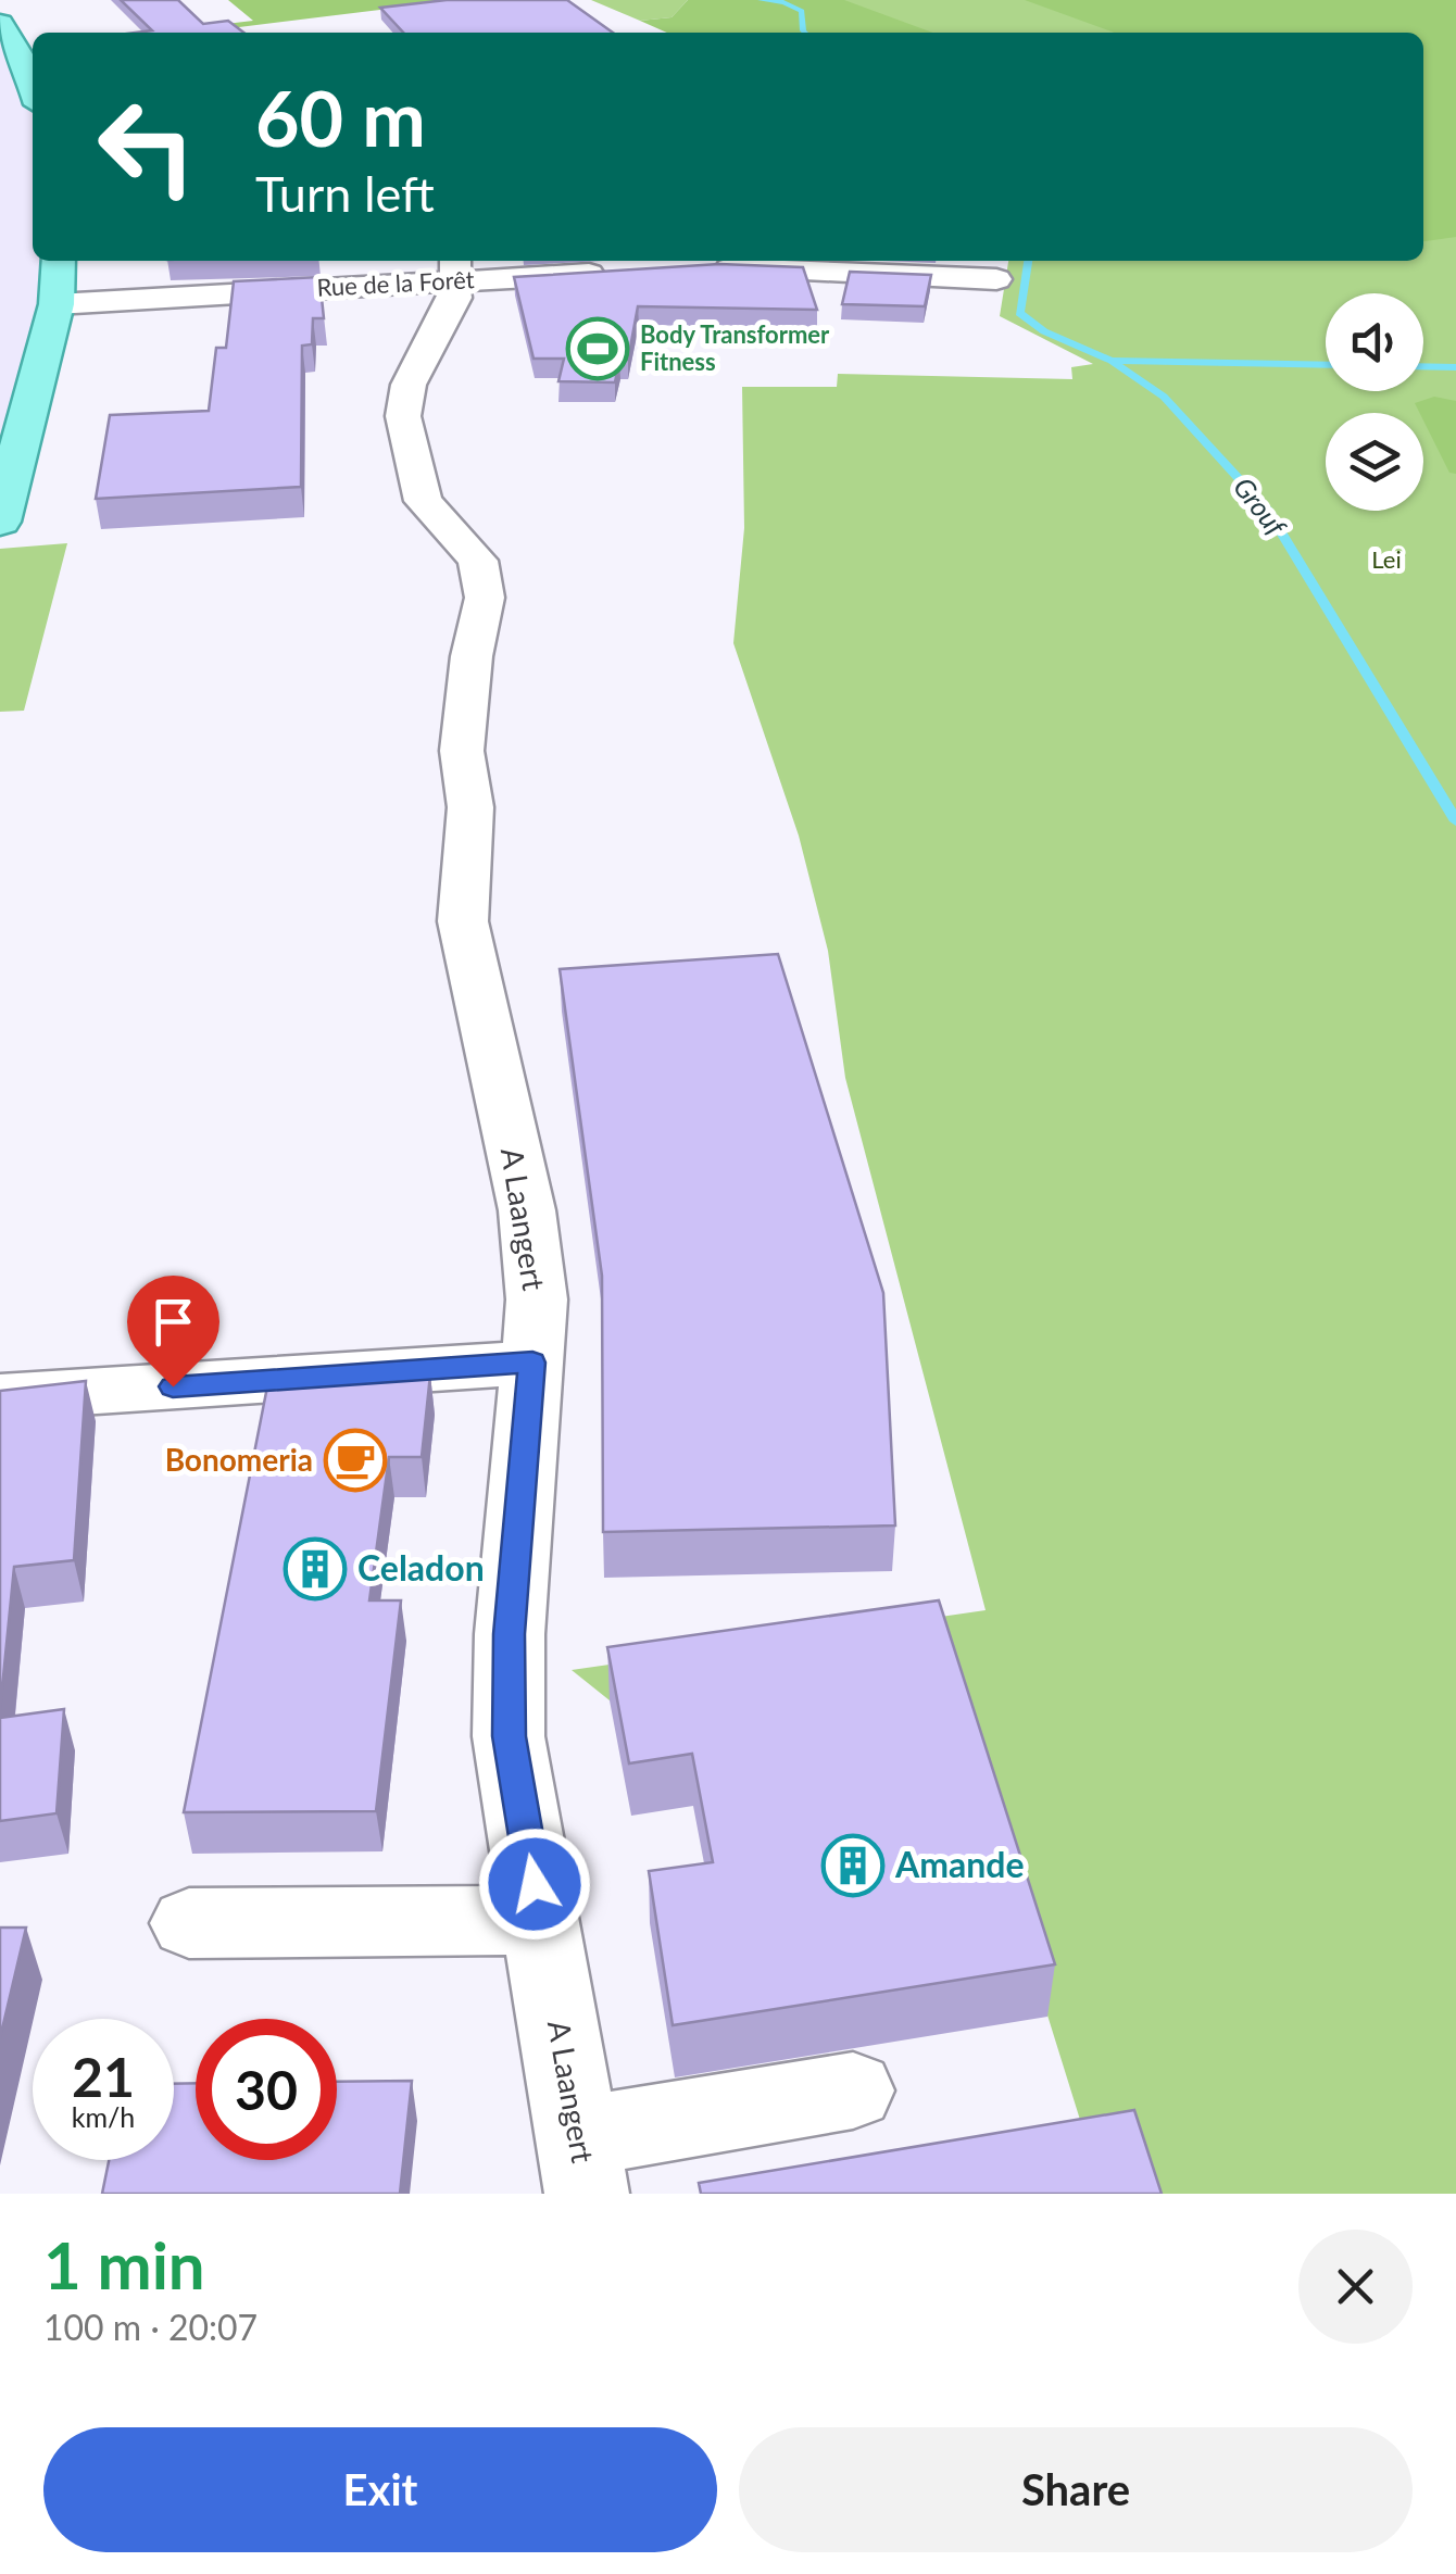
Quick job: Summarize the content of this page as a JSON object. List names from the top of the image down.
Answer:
{
  "streets": {
    "street": ["Rue de la Forêt", "A Laangert"]
  },
  "crossings": [
    ["Rue de la Forêt", "A Laangert"]
  ],
  "water": ["Grouf"],
  "parks": ["Lei"],
  "places": {
    "sports": ["Body Transformer Fitness"],
    "cafe": ["Bonomeria"],
    "building": ["Celadon", "Amande"]
  },
  "page": {
    "turn": ["60 m", "Turn left"],
    "speed": "21 km/h",
    "limit": "30",
    "heading": ["1 min", "100 m · 20:07"],
    "buttons": ["Exit", "Share"]
  }
}
